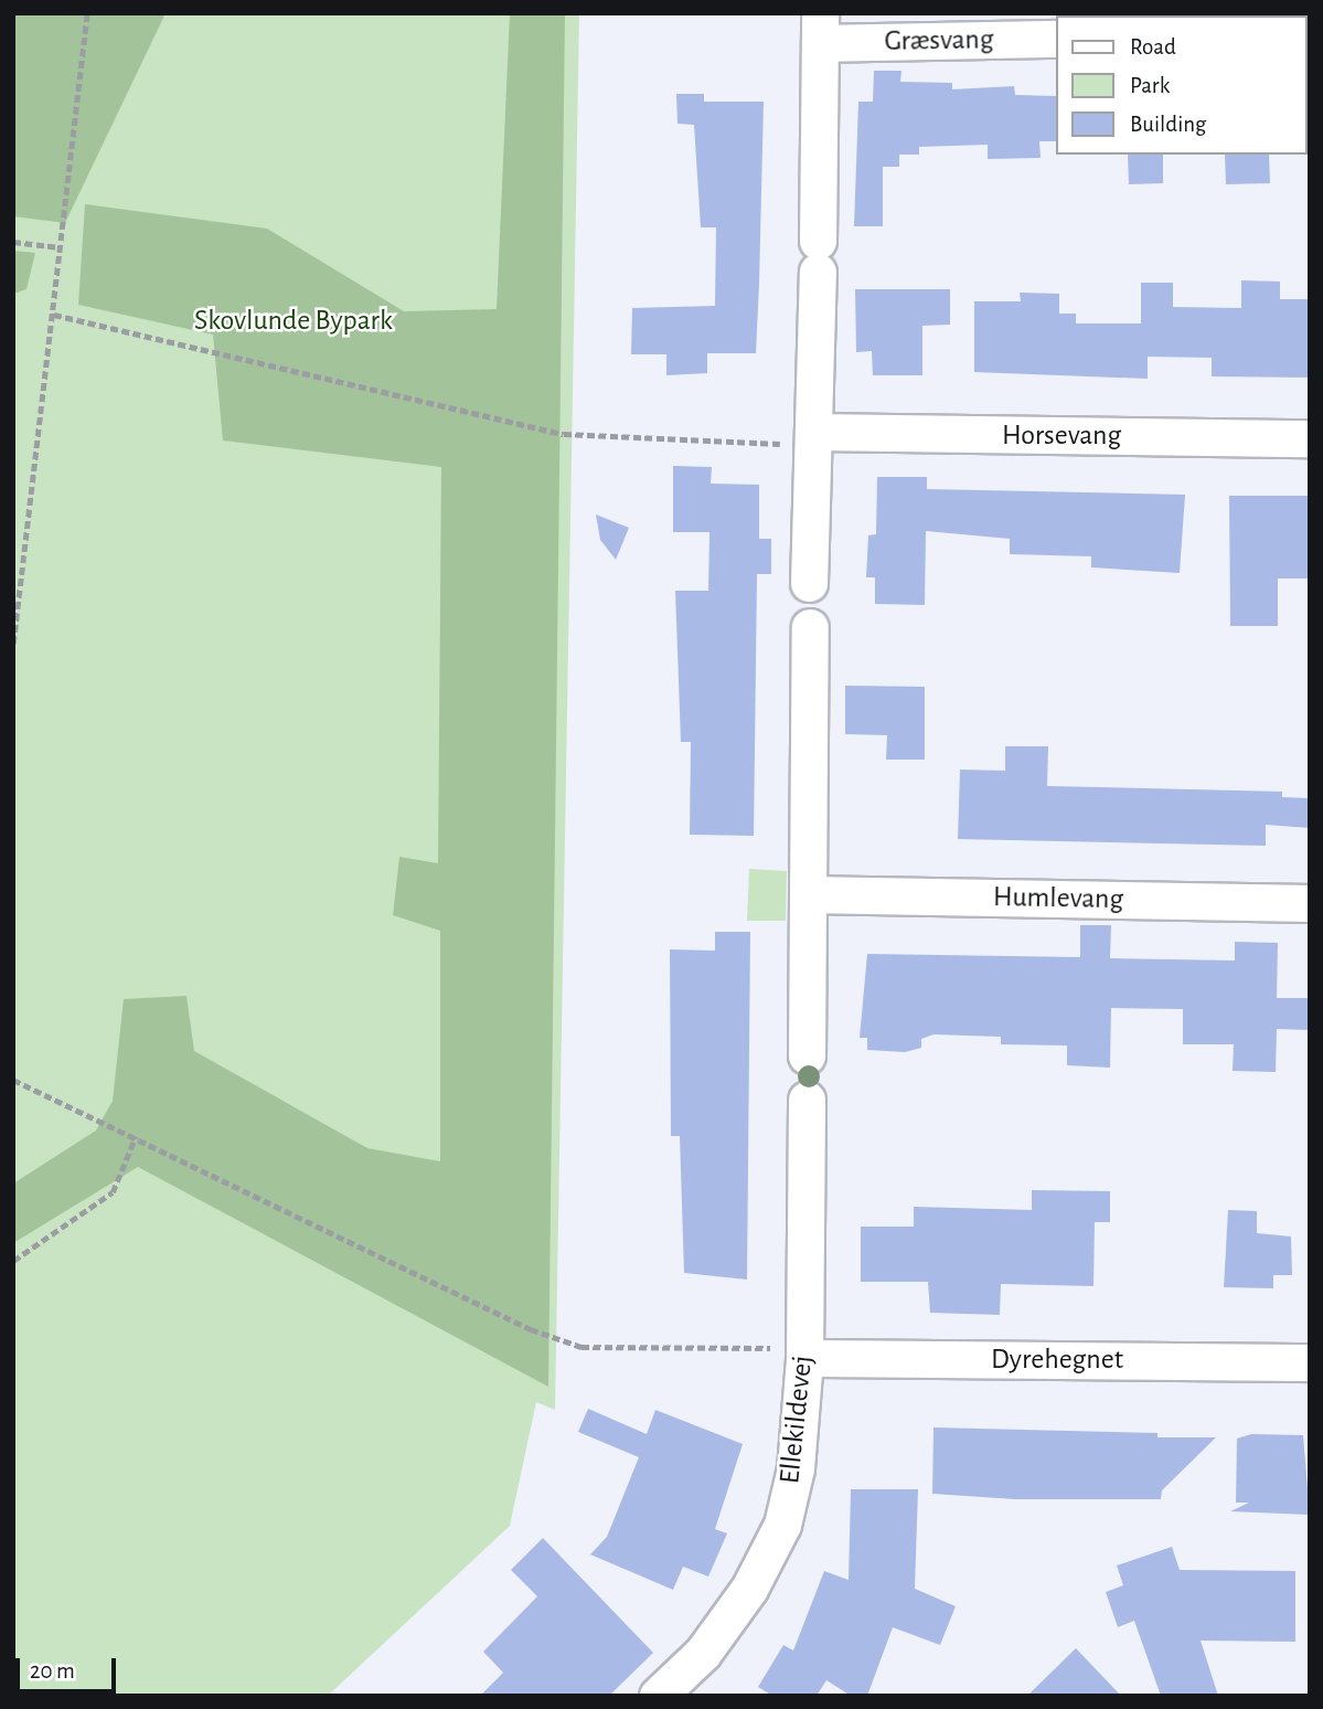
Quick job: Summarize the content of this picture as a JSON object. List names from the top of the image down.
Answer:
{
  "streets": {
    "street": [
      "Græsvang",
      "Horsevang",
      "Humlevang",
      "Dyrehegnet",
      "Ellekildevej"
    ]
  },
  "crossings": [
    ["Græsvang", "Horsevang"],
    ["Dyrehegnet", "Ellekildevej"]
  ],
  "parks": ["Skovlunde Bypark"],
  "legend": ["Road", "Park", "Building"],
  "scale_bar": "20 m"
}
